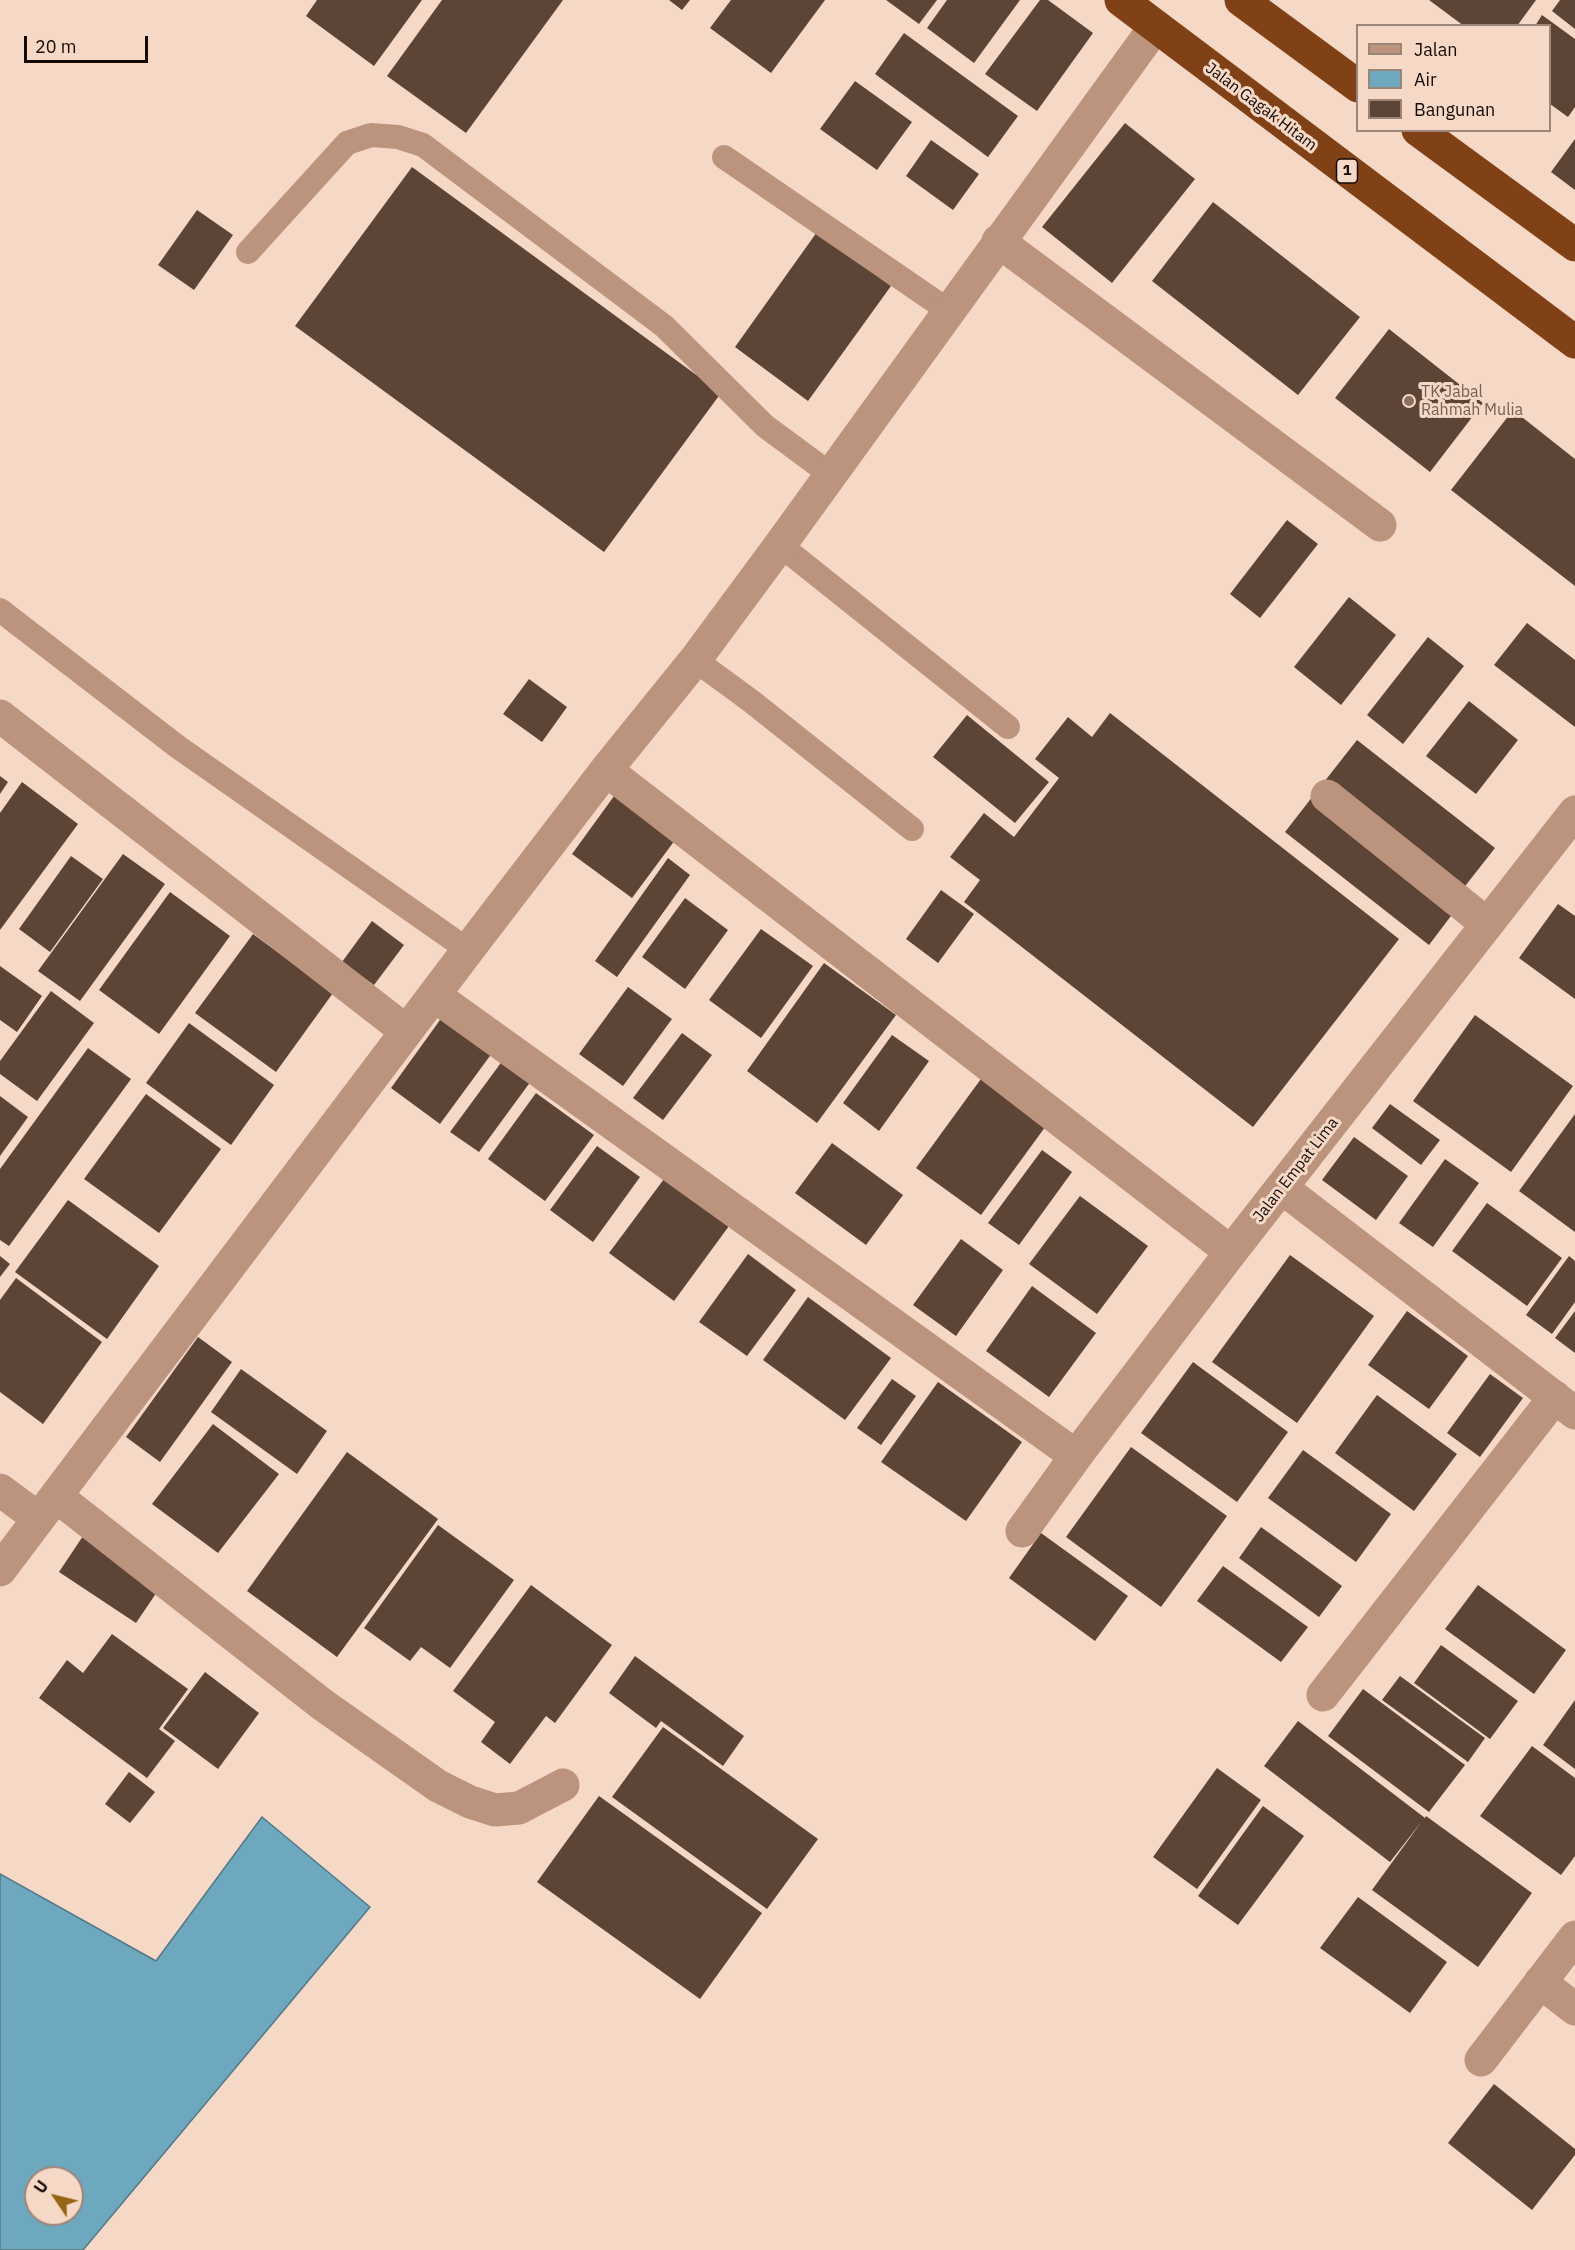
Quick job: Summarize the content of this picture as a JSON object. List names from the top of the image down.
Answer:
{
  "streets": {
    "highway": ["Jalan Gagak Hitam", "1"],
    "street": ["Jalan Empat Lima"]
  },
  "places": ["TK Jabal Rahmah Mulia"],
  "legend": ["Jalan", "Air", "Bangunan"],
  "scale_bar": "20 m",
  "north": "top left"
}
